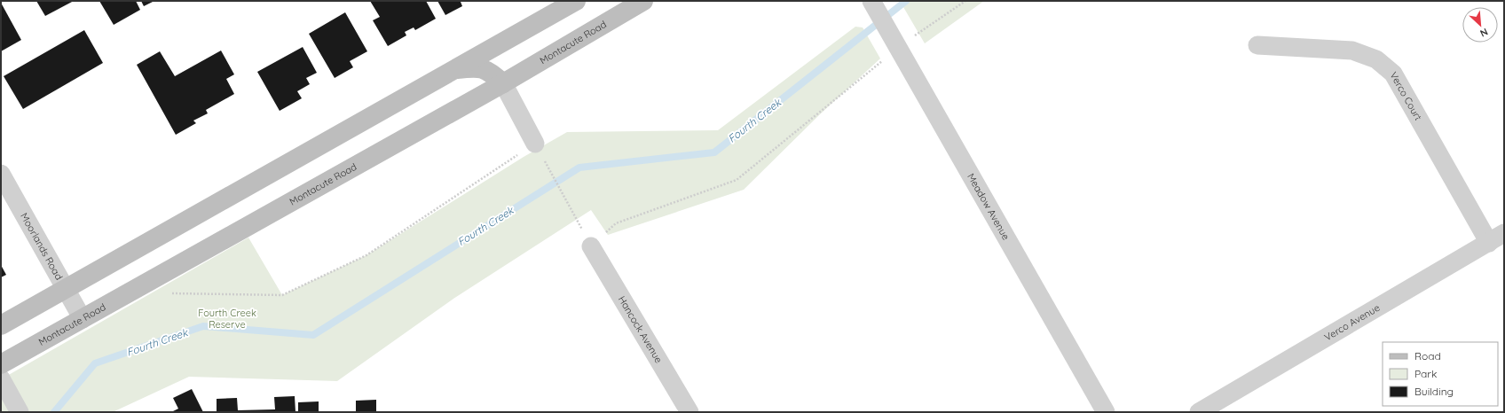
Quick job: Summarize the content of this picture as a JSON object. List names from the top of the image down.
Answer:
{
  "streets": {
    "main road": ["Montacute Road"],
    "street": [
      "Verco Court",
      "Meadow Avenue",
      "Moorlands Road",
      "Verco Avenue",
      "Hancock Avenue"
    ]
  },
  "crossings": [
    ["Montacute Road", "Moorlands Road"],
    ["Verco Court", "Verco Avenue"]
  ],
  "water": ["Fourth Creek"],
  "parks": ["Fourth Creek Reserve"],
  "legend": ["Road", "Park", "Building"],
  "north": "bottom right"
}
